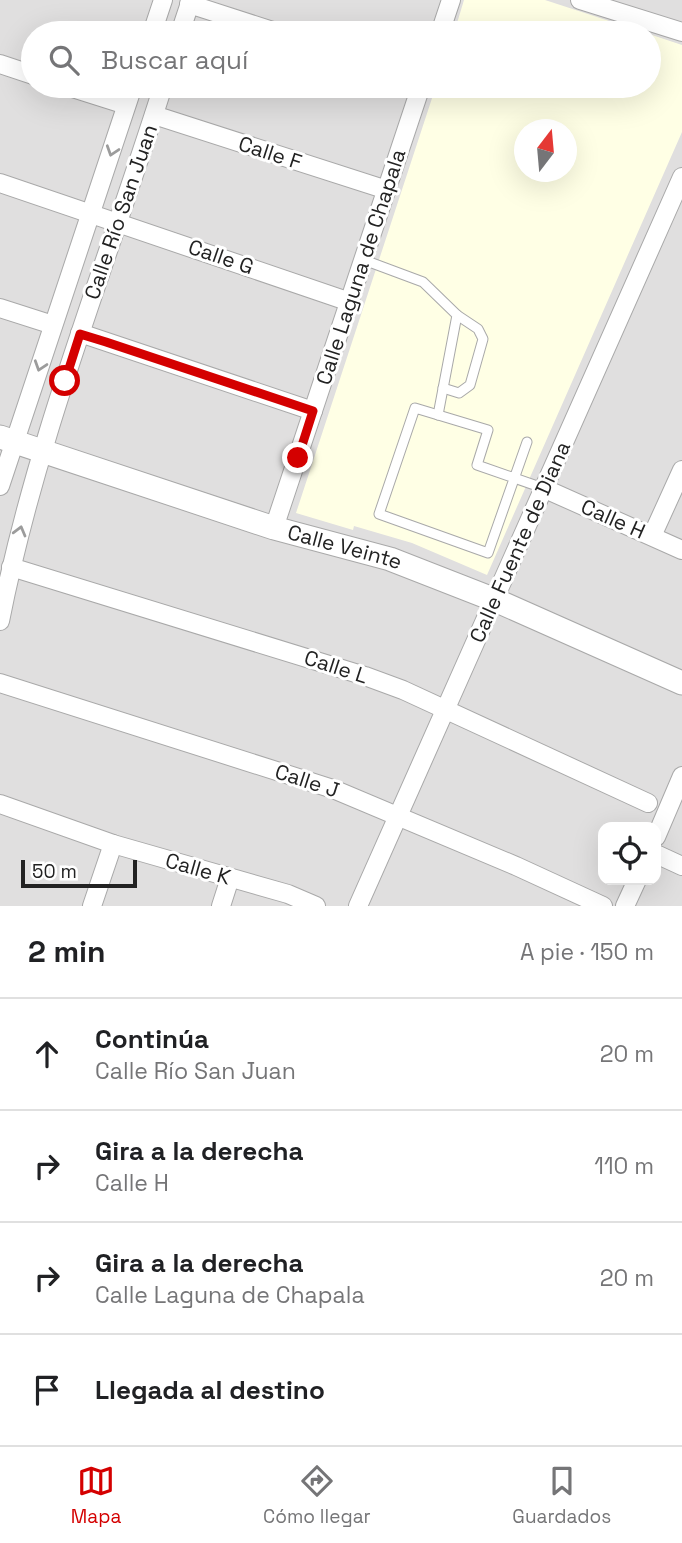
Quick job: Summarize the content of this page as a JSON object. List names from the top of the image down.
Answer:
{
  "streets": {
    "street": [
      "Calle F",
      "Calle Río San Juan",
      "Calle G",
      "Calle Laguna de Chapala",
      "Calle H",
      "Calle Fuente de Diana",
      "Calle Veinte",
      "Calle L",
      "Calle J",
      "Calle K"
    ]
  },
  "crossings": [
    ["Calle F", "Calle Río San Juan"],
    ["Calle F", "Calle Laguna de Chapala"],
    ["Calle Río San Juan", "Calle G"],
    ["Calle Río San Juan", "Calle Veinte"],
    ["Calle Río San Juan", "Calle L"],
    ["Calle G", "Calle Laguna de Chapala"],
    ["Calle Laguna de Chapala", "Calle Veinte"],
    ["Calle H", "Calle Fuente de Diana"],
    ["Calle Fuente de Diana", "Calle Veinte"],
    ["Calle Fuente de Diana", "Calle L"],
    ["Calle Fuente de Diana", "Calle J"]
  ],
  "scale_bar": "50 m",
  "north": "top",
  "page": {
    "search": "Buscar aquí",
    "scale": "50 m",
    "heading": ["2 min", "A pie · 150 m"],
    "list": [
      ["Continúa", "Calle Río San Juan", "20 m"],
      ["Gira a la derecha", "Calle H", "110 m"],
      ["Gira a la derecha", "Calle Laguna de Chapala", "20 m"],
      "Llegada al destino"
    ],
    "nav": ["Mapa", "Cómo llegar", "Guardados"]
  }
}
